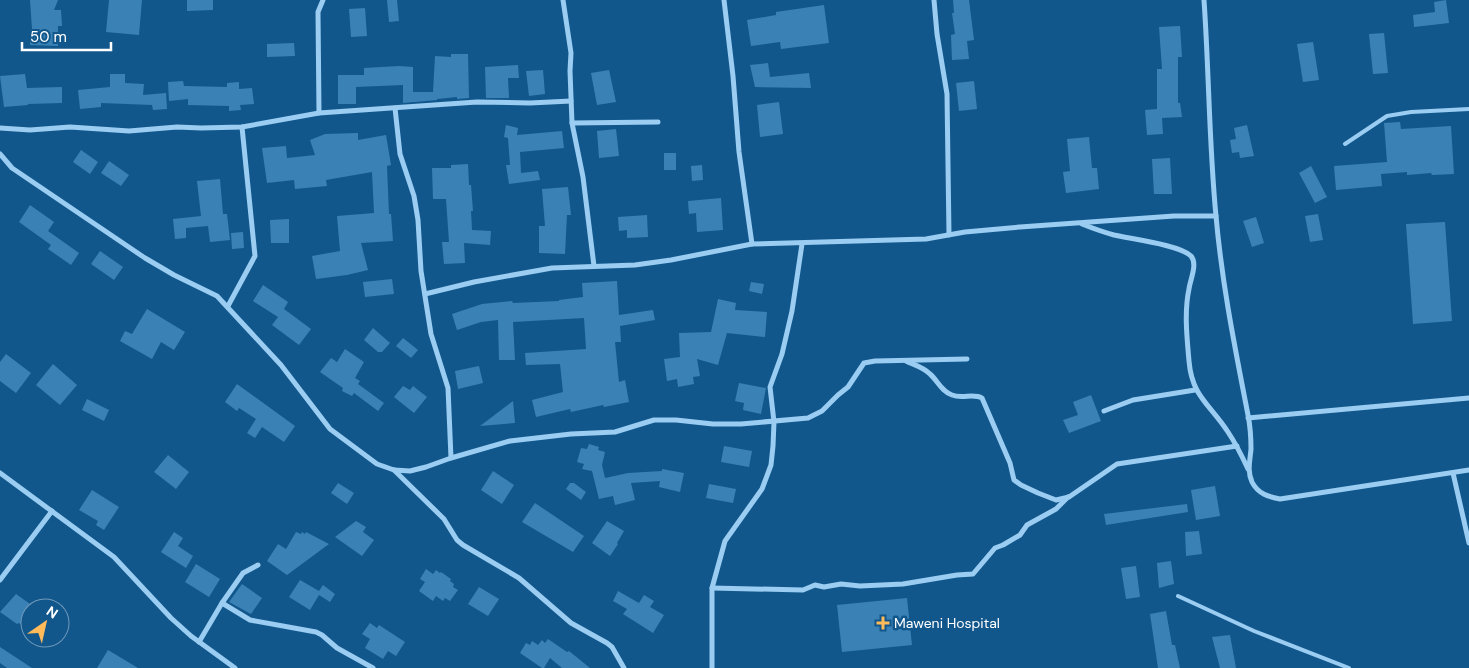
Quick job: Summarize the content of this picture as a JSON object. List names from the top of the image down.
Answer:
{
  "places": {
    "health": ["Maweni Hospital"]
  },
  "scale_bar": "50 m",
  "north": "top right"
}
